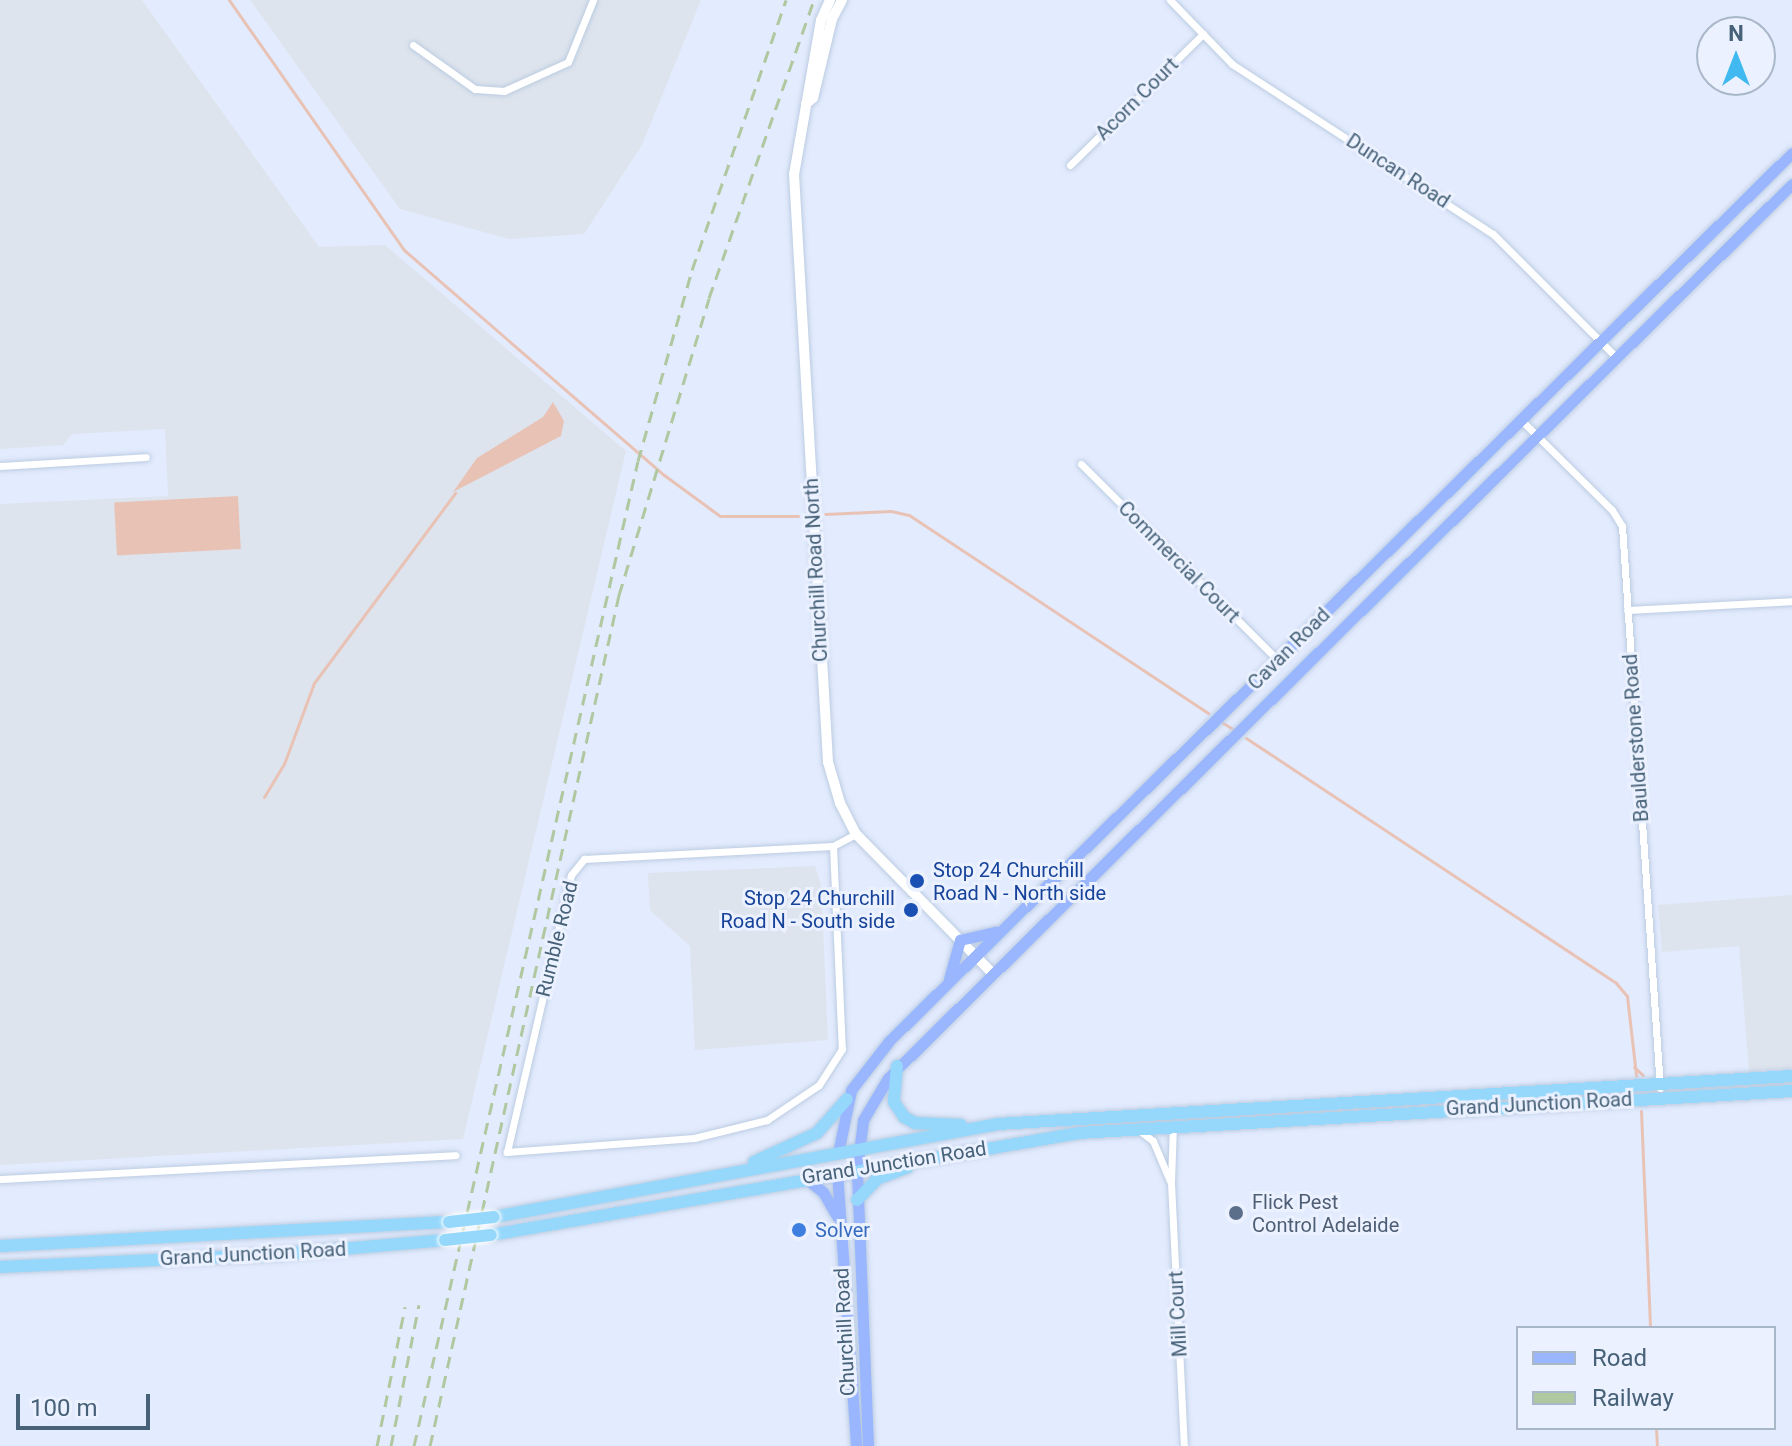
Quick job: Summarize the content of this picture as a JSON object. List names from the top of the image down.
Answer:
{
  "streets": {
    "highway": ["Cavan Road", "Grand Junction Road"],
    "main road": ["Churchill Road"],
    "street": [
      "Acorn Court",
      "Duncan Road",
      "Commercial Court",
      "Churchill Road North",
      "Baulderstone Road",
      "Rumble Road",
      "Mill Court"
    ]
  },
  "crossings": [
    ["Acorn Court", "Duncan Road"],
    ["Duncan Road", "Cavan Road"],
    ["Commercial Court", "Cavan Road"],
    ["Churchill Road North", "Cavan Road"],
    ["Churchill Road North", "Rumble Road"],
    ["Cavan Road", "Baulderstone Road"],
    ["Cavan Road", "Grand Junction Road"],
    ["Cavan Road", "Churchill Road"],
    ["Baulderstone Road", "Grand Junction Road"],
    ["Grand Junction Road", "Mill Court"],
    ["Grand Junction Road", "Churchill Road"]
  ],
  "places": [
    "Stop 24 Churchill Road N - North side",
    "Stop 24 Churchill Road N - South side",
    "Flick Pest Control Adelaide",
    "Solver"
  ],
  "legend": ["Road", "Railway"],
  "scale_bar": "100 m",
  "north": "top"
}
